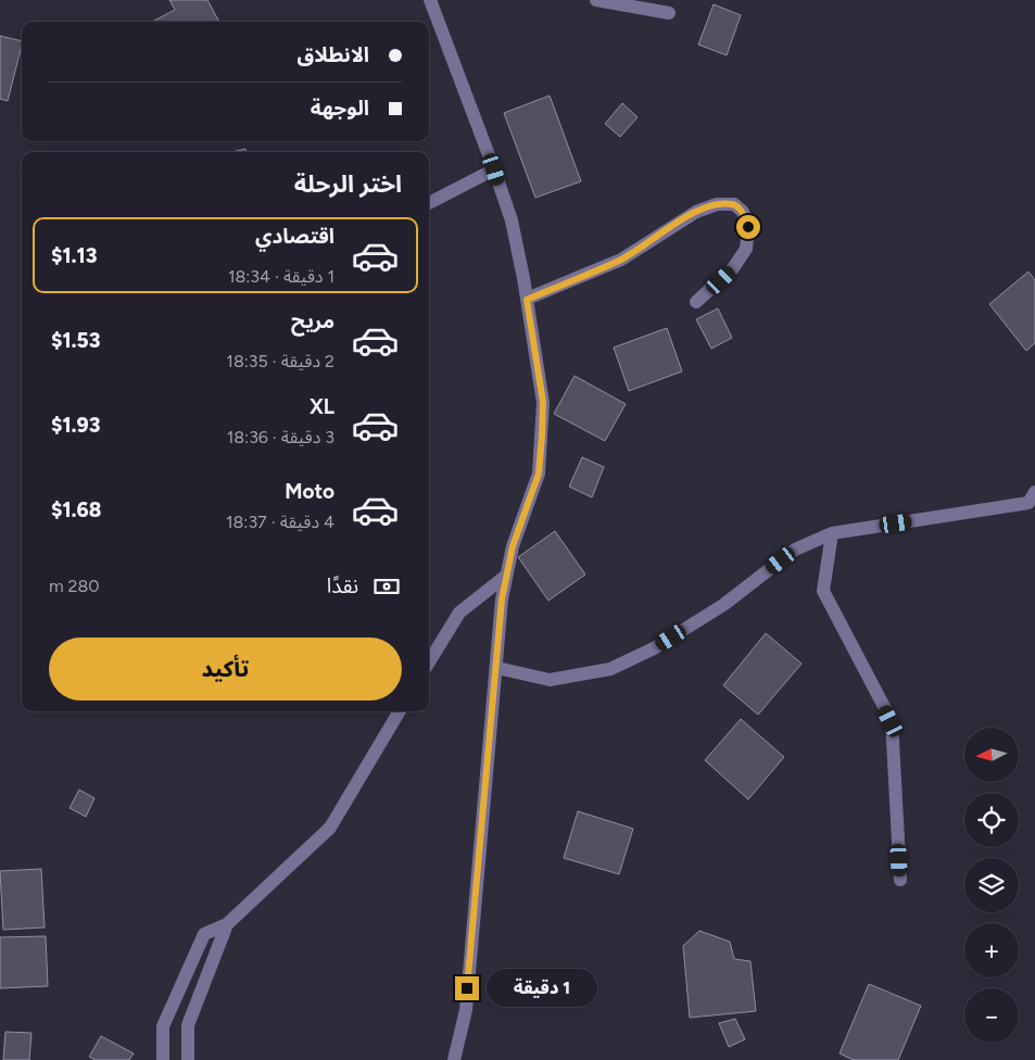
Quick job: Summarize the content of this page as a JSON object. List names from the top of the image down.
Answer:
{
  "north": "left",
  "page": {
    "banner": ["الانطلاق", "الوجهة"],
    "heading": "اختر الرحلة",
    "list": [
      {
        "name": "اقتصادي",
        "note": "1 دقيقة · 18:34",
        "value": "$1.13"
      },
      {
        "name": "مريح",
        "note": "2 دقيقة · 18:35",
        "value": "$1.53"
      },
      {
        "name": "XL",
        "note": "3 دقيقة · 18:36",
        "value": "$1.93"
      },
      {
        "name": "Moto",
        "note": "4 دقيقة · 18:37",
        "value": "$1.68"
      }
    ],
    "pay": ["نقدًا", "280 m"],
    "buttons": "تأكيد",
    "map_buttons": ["+", "−"],
    "bubble": "1 دقيقة"
  }
}
